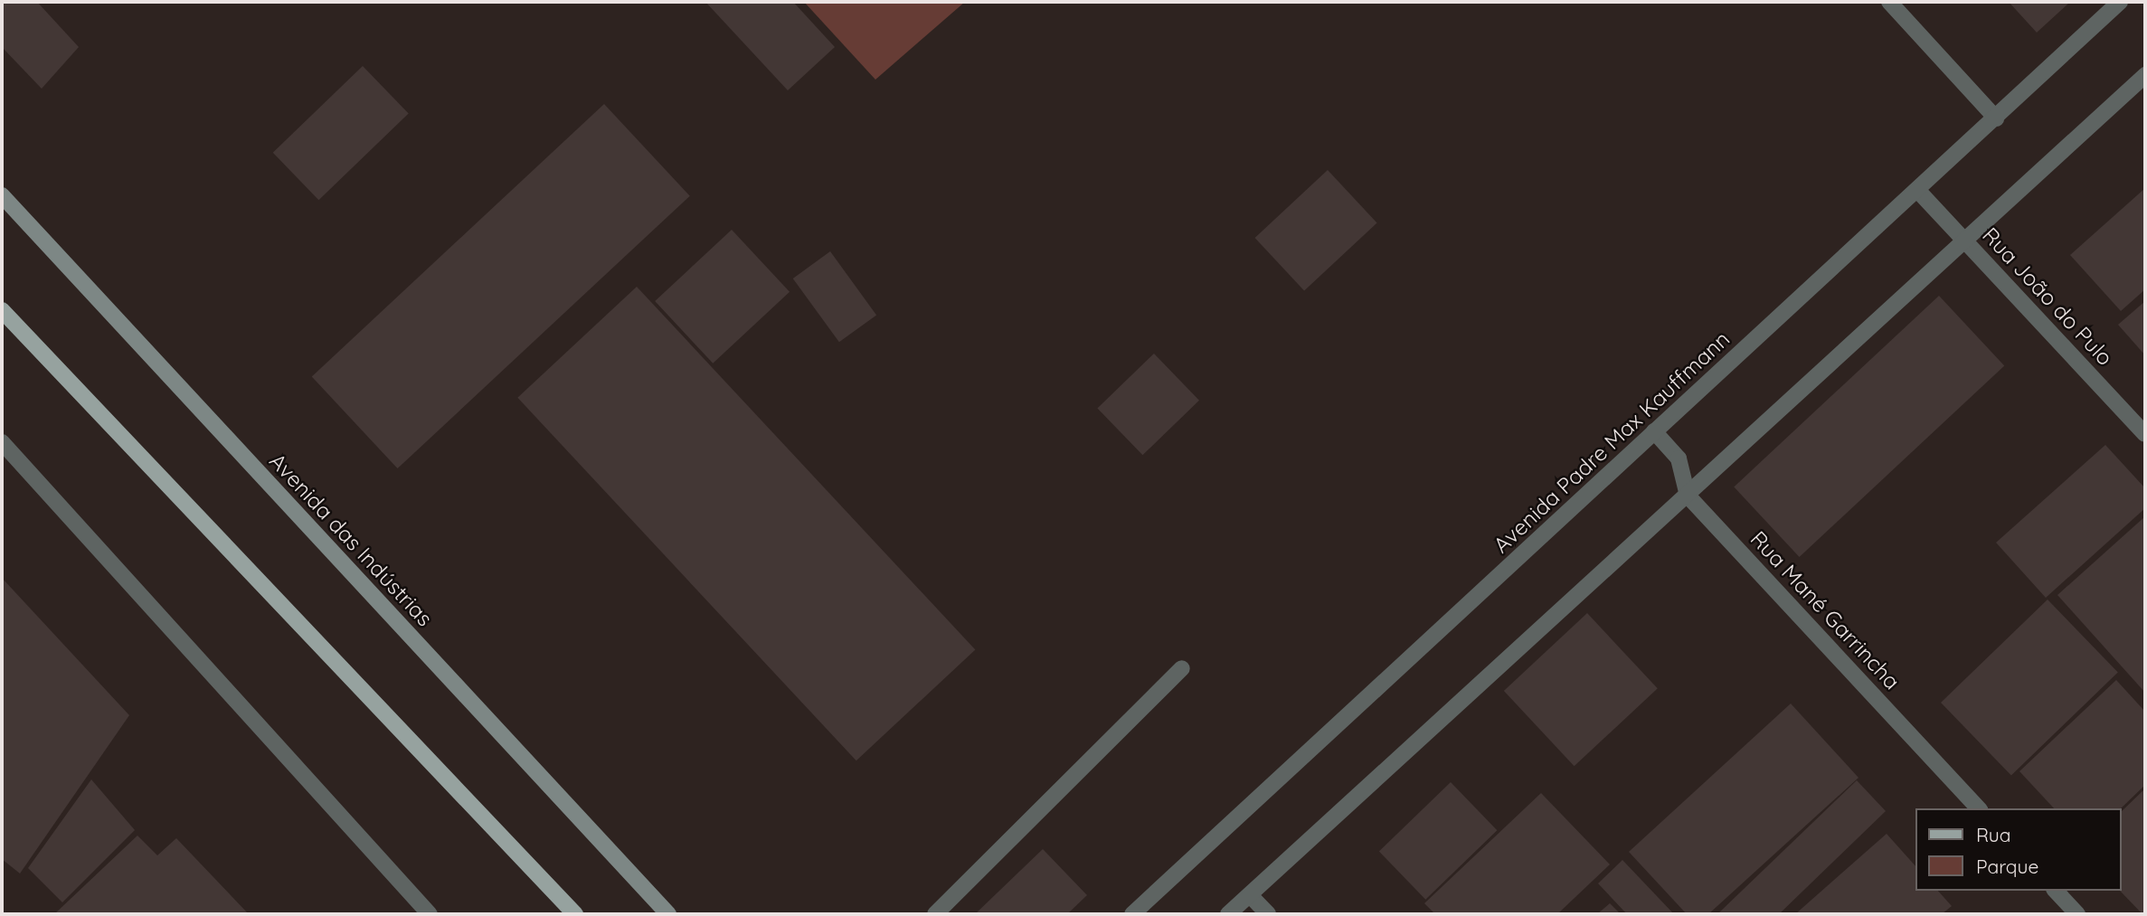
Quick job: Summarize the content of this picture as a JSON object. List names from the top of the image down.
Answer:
{
  "streets": {
    "street": [
      "Rua João do Pulo",
      "Avenida Padre Max Kauffmann",
      "Avenida das Indústrias",
      "Rua Mané Garrincha"
    ]
  },
  "crossings": [
    ["Rua João do Pulo", "Avenida Padre Max Kauffmann"],
    ["Avenida Padre Max Kauffmann", "Rua Mané Garrincha"]
  ],
  "legend": ["Rua", "Parque"]
}
